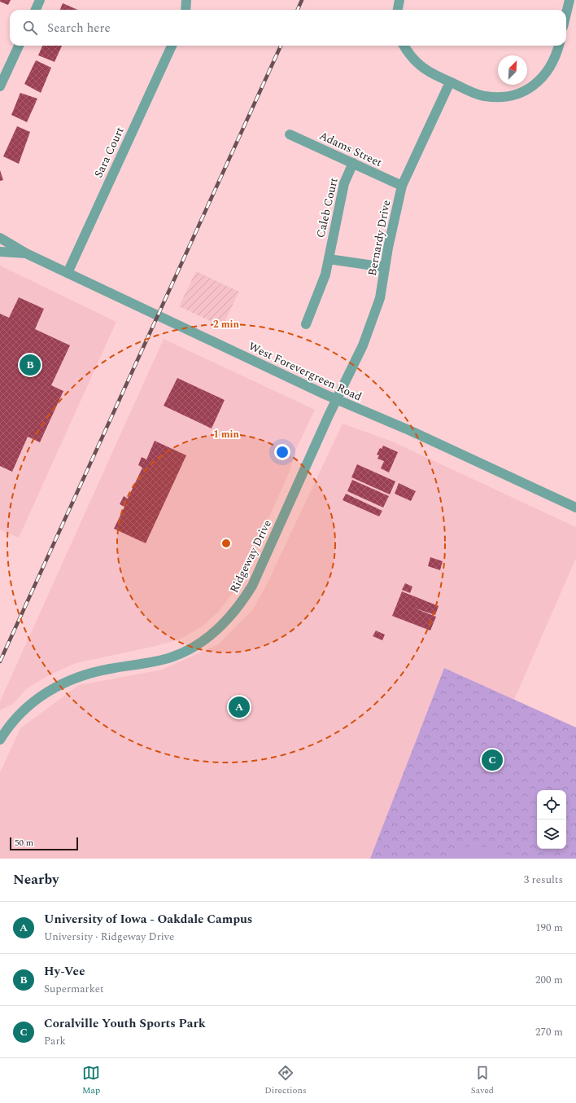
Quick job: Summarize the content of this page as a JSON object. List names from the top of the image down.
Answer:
{
  "streets": {
    "street": [
      "Adams Street",
      "Sara Court",
      "Caleb Court",
      "Bernardy Drive",
      "West Forevergreen Road",
      "Ridgeway Drive"
    ]
  },
  "crossings": [
    ["Adams Street", "Caleb Court"],
    ["Adams Street", "Bernardy Drive"],
    ["Sara Court", "West Forevergreen Road"],
    ["Bernardy Drive", "West Forevergreen Road"],
    ["Bernardy Drive", "Ridgeway Drive"],
    ["West Forevergreen Road", "Ridgeway Drive"]
  ],
  "scale_bar": "50 m",
  "north": "top right",
  "page": {
    "search": "Search here",
    "pins": ["B", "A", "C"],
    "scale": "50 m",
    "heading": ["Nearby", "3 results"],
    "list": [
      {
        "mark": "A",
        "name": "University of Iowa - Oakdale Campus",
        "note": "University · Ridgeway Drive",
        "value": "190 m"
      },
      {
        "mark": "B",
        "name": "Hy-Vee",
        "note": "Supermarket",
        "value": "200 m"
      },
      {
        "mark": "C",
        "name": "Coralville Youth Sports Park",
        "note": "Park",
        "value": "270 m"
      }
    ],
    "nav": ["Map", "Directions", "Saved"]
  },
  "rings": ["2 min", "1 min"]
}
